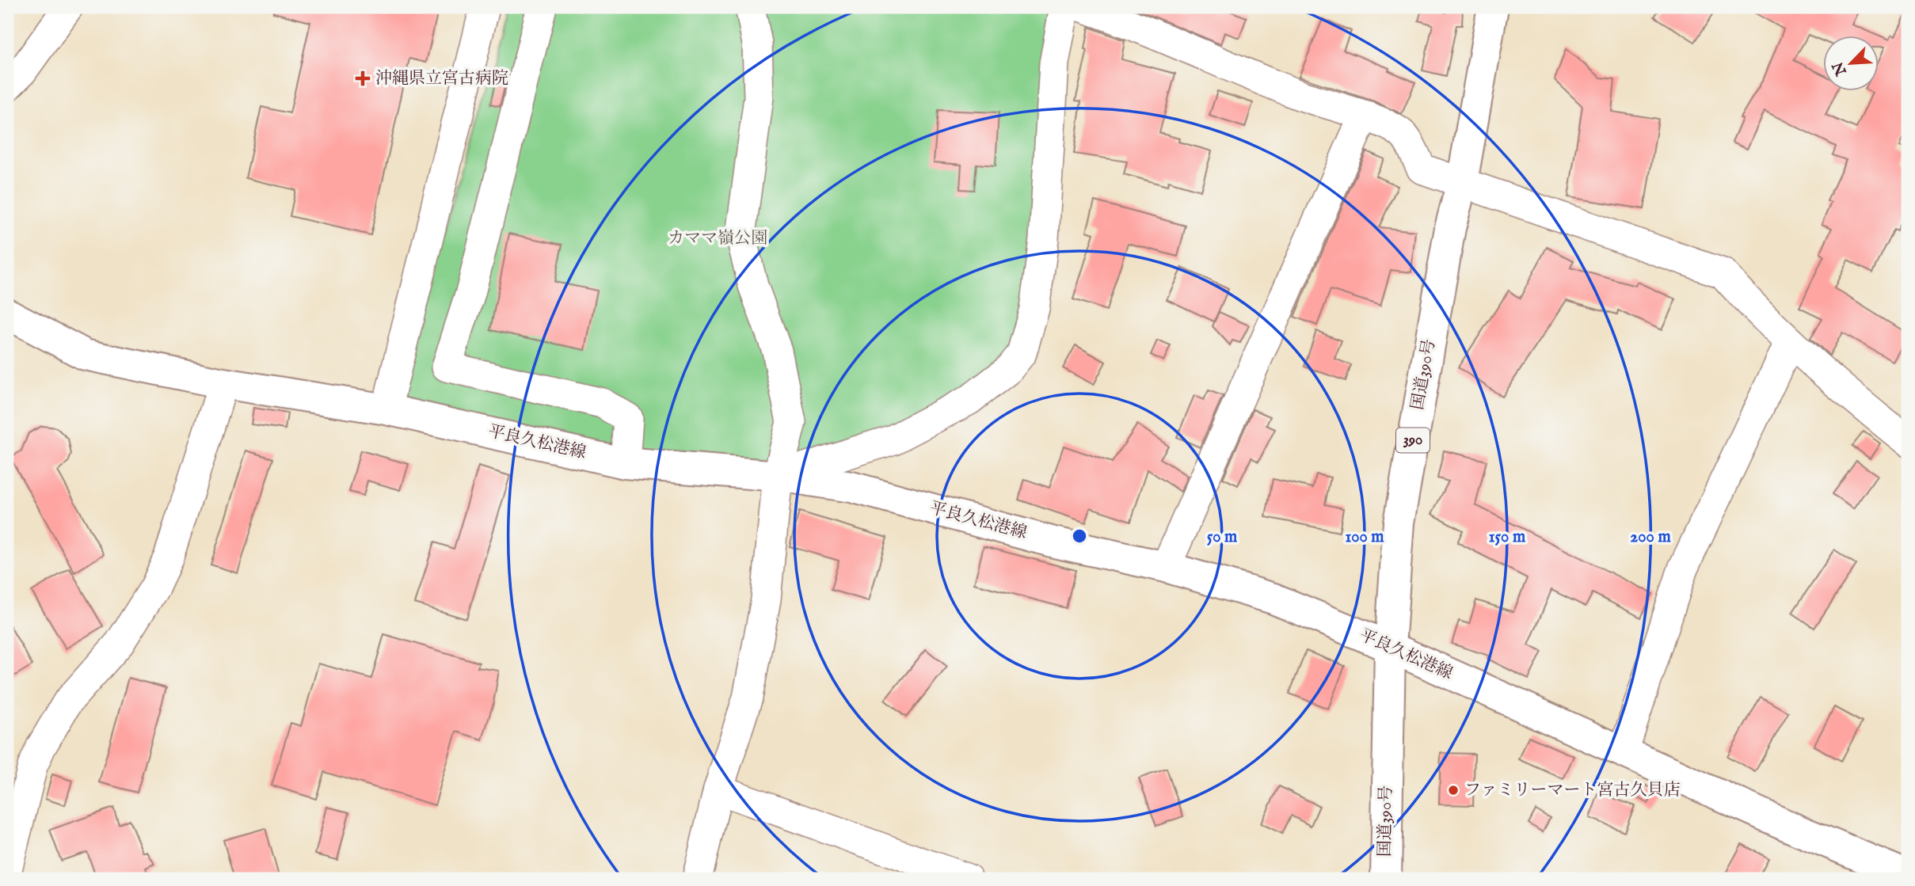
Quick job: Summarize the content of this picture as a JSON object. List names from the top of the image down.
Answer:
{
  "streets": {
    "main road": ["国道390号", "390", "平良久松港線"]
  },
  "crossings": [
    ["国道390号", "平良久松港線"]
  ],
  "parks": ["カママ嶺公園"],
  "places": {
    "health": ["沖縄県立宮古病院"],
    "other": ["ファミリーマート宮古久貝店"]
  },
  "north": "bottom left",
  "rings": [
    "50 m",
    "100 m",
    "150 m",
    "200 m"
  ]
}
